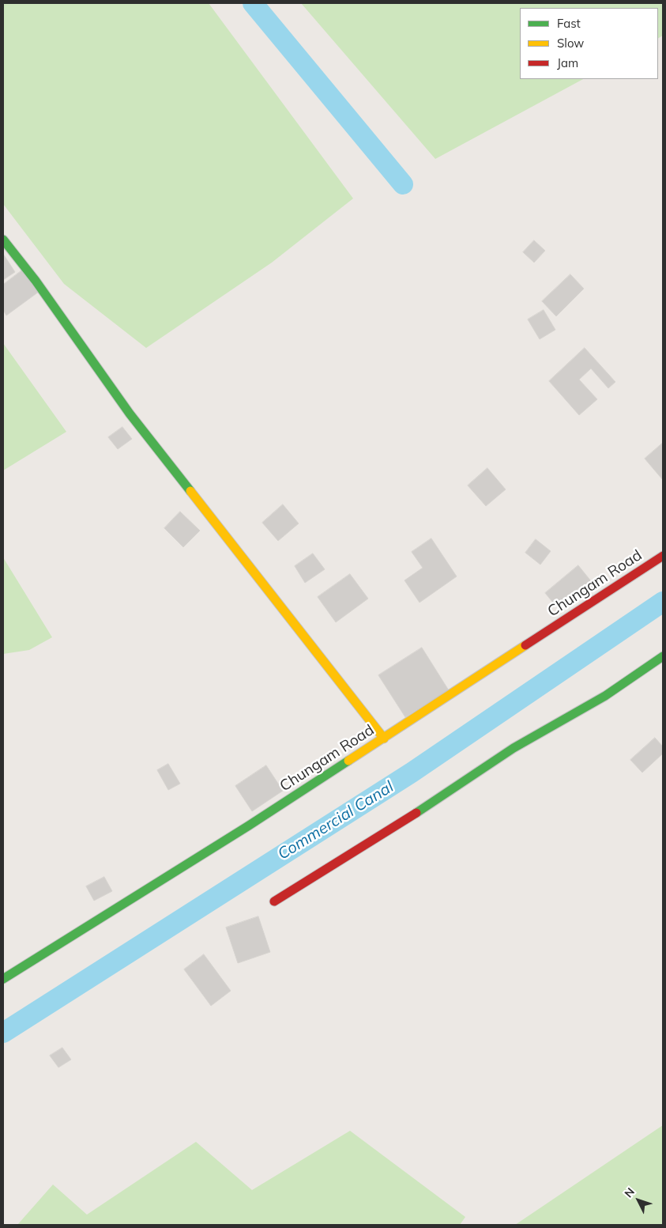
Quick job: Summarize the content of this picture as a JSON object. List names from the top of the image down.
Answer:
{
  "streets": {
    "street": ["Chungam Road"]
  },
  "water": ["Commercial Canal"],
  "legend": ["Fast", "Slow", "Jam"],
  "north": "top left"
}
